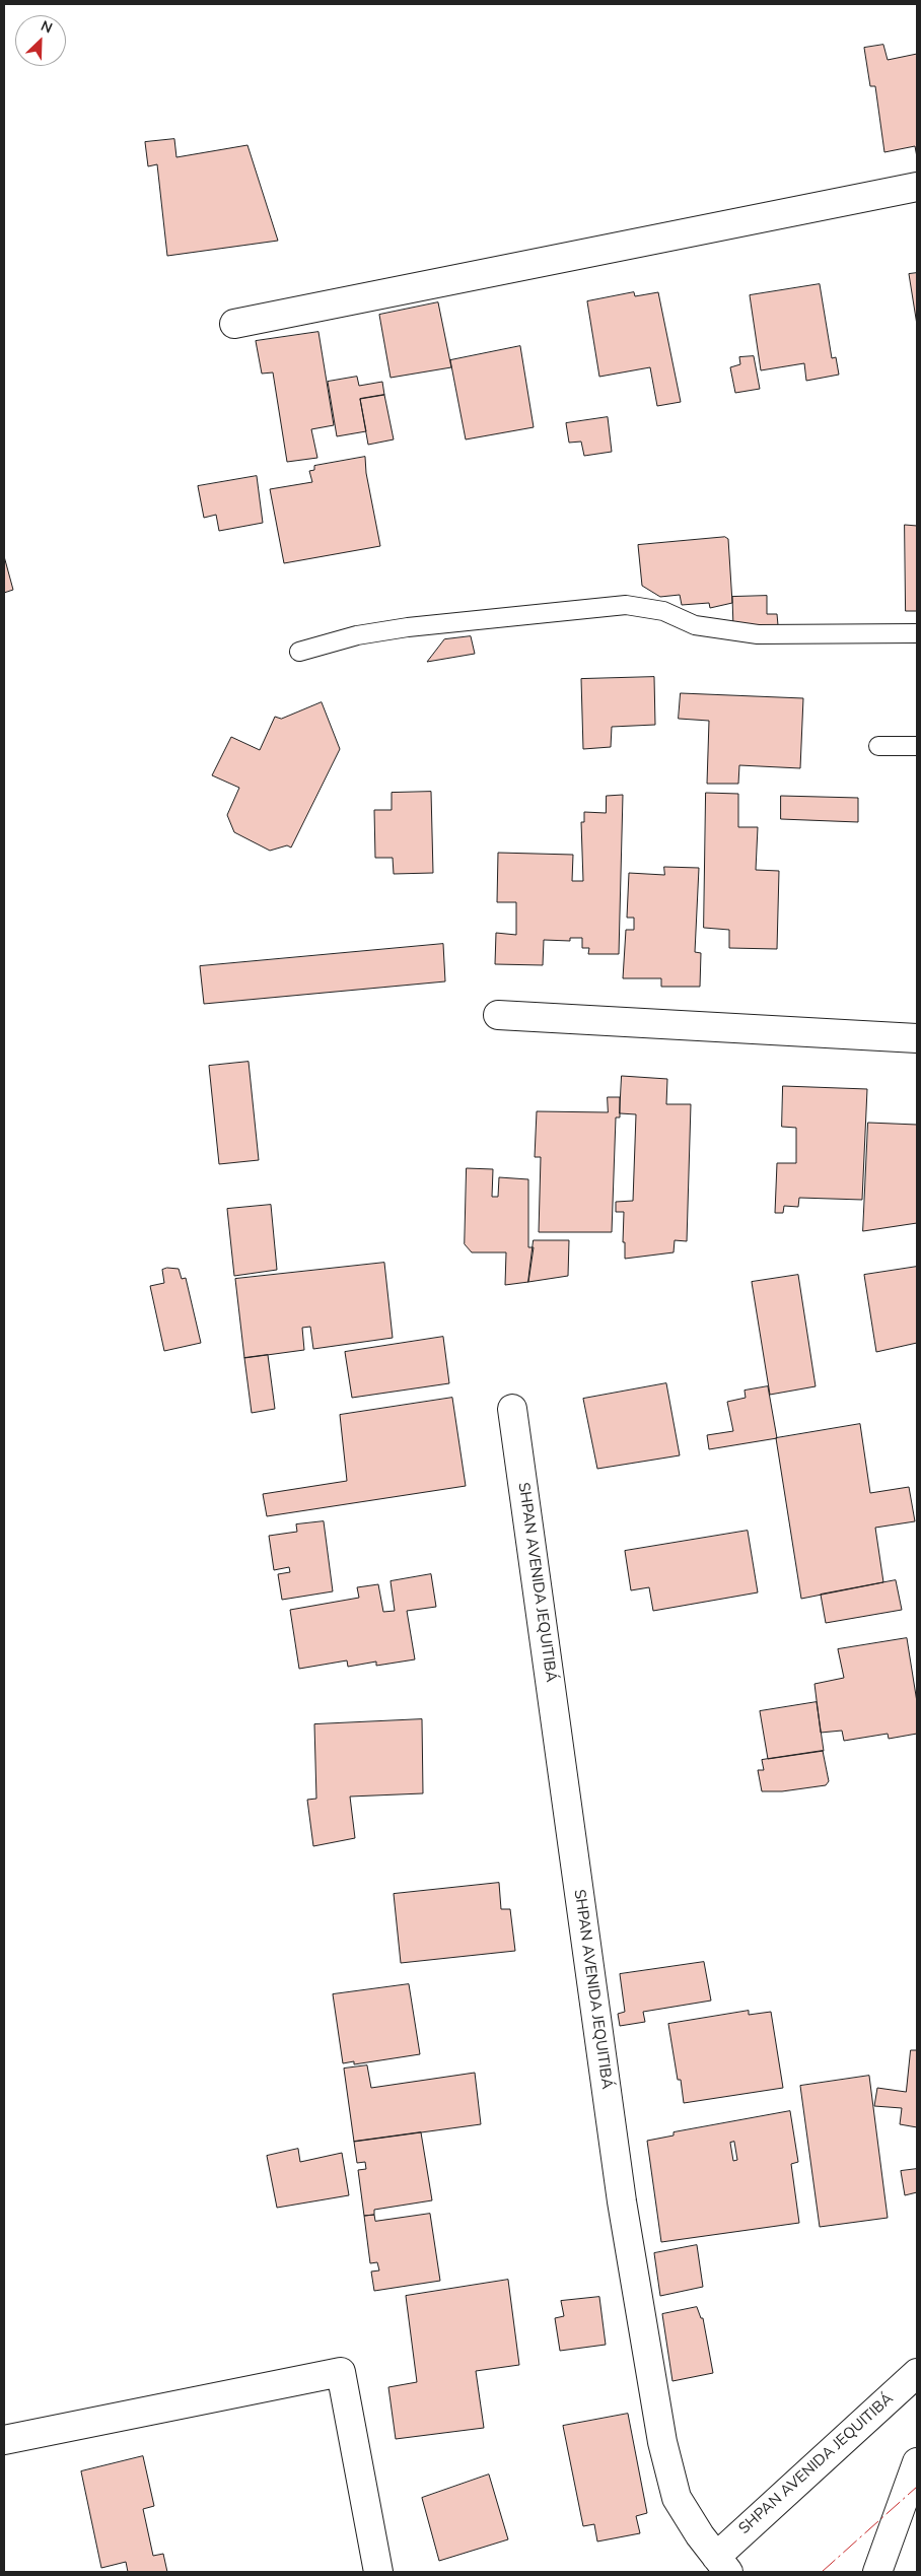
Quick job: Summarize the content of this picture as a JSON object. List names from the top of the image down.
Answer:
{
  "streets": {
    "street": ["SHPAN AVENIDA JEQUITIBÁ"]
  },
  "north": "top right"
}
